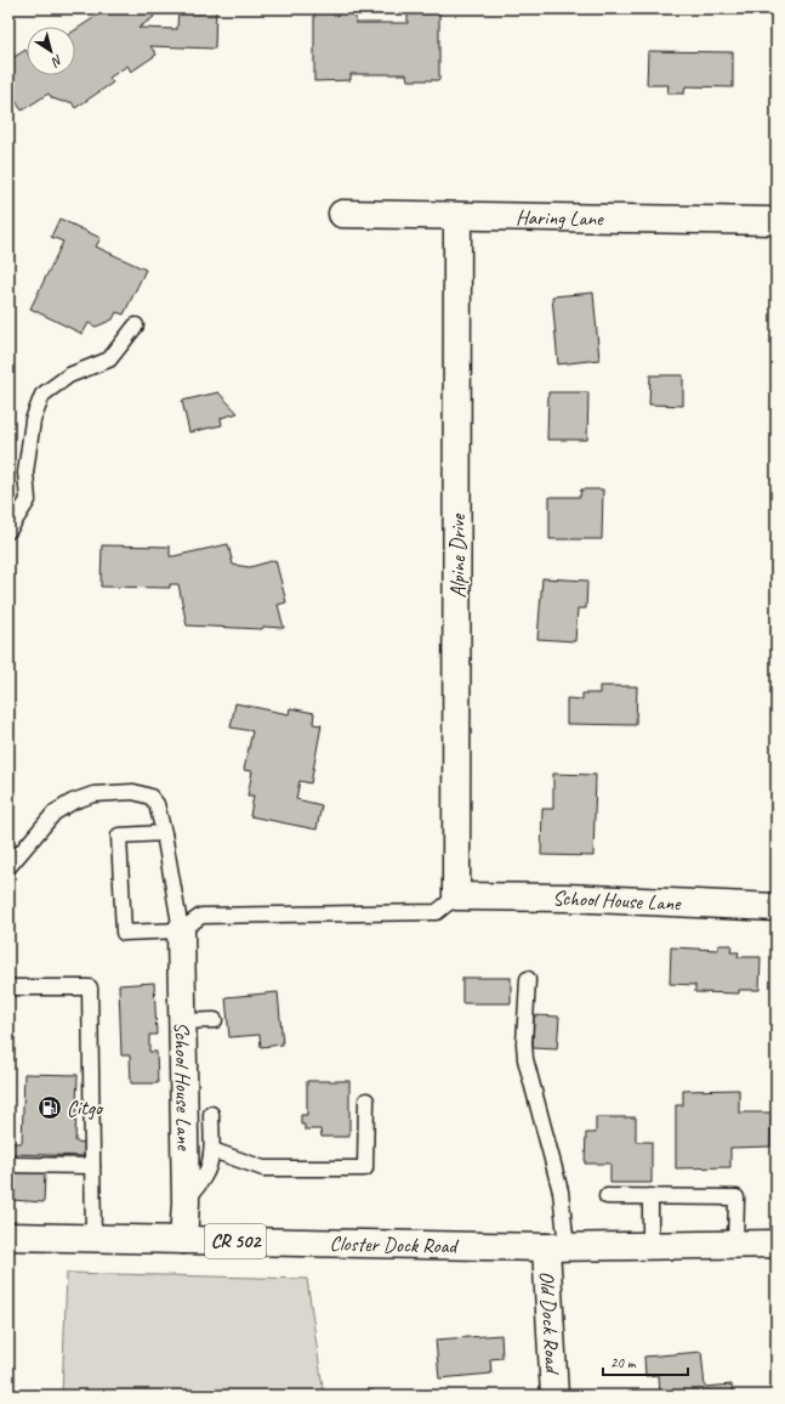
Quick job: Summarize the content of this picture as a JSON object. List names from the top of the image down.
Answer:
{
  "streets": {
    "street": [
      "Haring Lane",
      "Alpine Drive",
      "School House Lane",
      "CR 502",
      "Closter Dock Road",
      "Old Dock Road"
    ]
  },
  "crossings": [
    ["Haring Lane", "Alpine Drive"],
    ["Alpine Drive", "School House Lane"],
    ["School House Lane", "Closter Dock Road"],
    ["Closter Dock Road", "Old Dock Road"]
  ],
  "places": {
    "fuel station": ["Citgo"]
  },
  "scale_bar": "20 m",
  "north": "bottom right"
}
